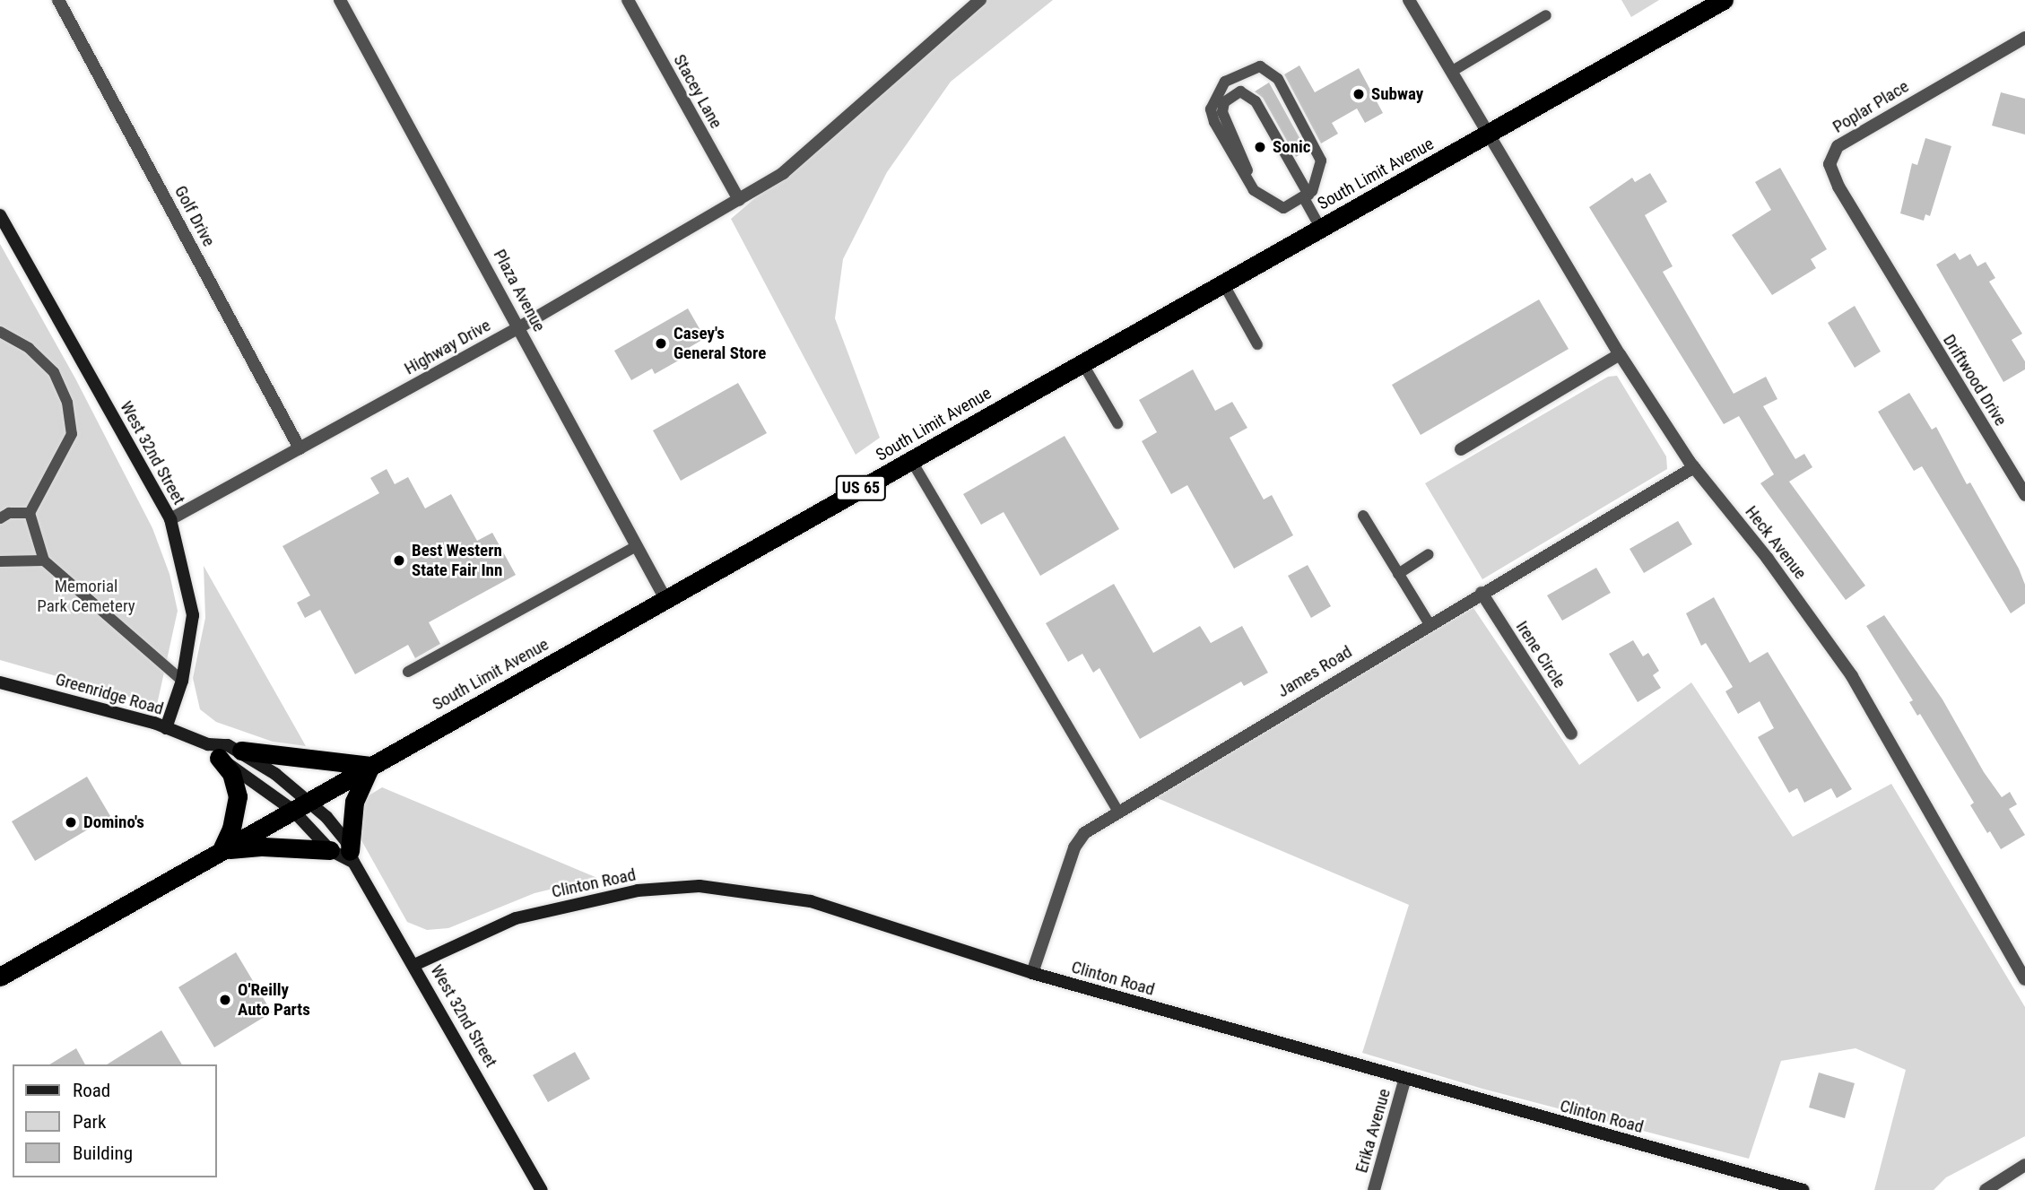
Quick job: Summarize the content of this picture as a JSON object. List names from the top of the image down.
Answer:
{
  "streets": {
    "highway": ["South Limit Avenue", "US 65"],
    "street": [
      "Stacey Lane",
      "Poplar Place",
      "Golf Drive",
      "Plaza Avenue",
      "Highway Drive",
      "Driftwood Drive",
      "West 32nd Street",
      "Heck Avenue",
      "Irene Circle",
      "James Road",
      "Greenridge Road",
      "Clinton Road",
      "Erika Avenue"
    ]
  },
  "crossings": [
    ["Stacey Lane", "Highway Drive"],
    ["Poplar Place", "Driftwood Drive"],
    ["South Limit Avenue", "Plaza Avenue"],
    ["South Limit Avenue", "West 32nd Street"],
    ["South Limit Avenue", "Heck Avenue"],
    ["South Limit Avenue", "Greenridge Road"],
    ["Golf Drive", "Highway Drive"],
    ["Plaza Avenue", "Highway Drive"],
    ["Highway Drive", "West 32nd Street"],
    ["West 32nd Street", "Greenridge Road"],
    ["West 32nd Street", "Clinton Road"],
    ["Heck Avenue", "James Road"],
    ["Irene Circle", "James Road"],
    ["James Road", "Clinton Road"],
    ["Clinton Road", "Erika Avenue"]
  ],
  "parks": ["Memorial Park Cemetery"],
  "places": [
    "Subway",
    "Sonic",
    "Casey's General Store",
    "Best Western State Fair Inn",
    "Domino's",
    "O'Reilly Auto Parts"
  ],
  "legend": ["Road", "Park", "Building"]
}
